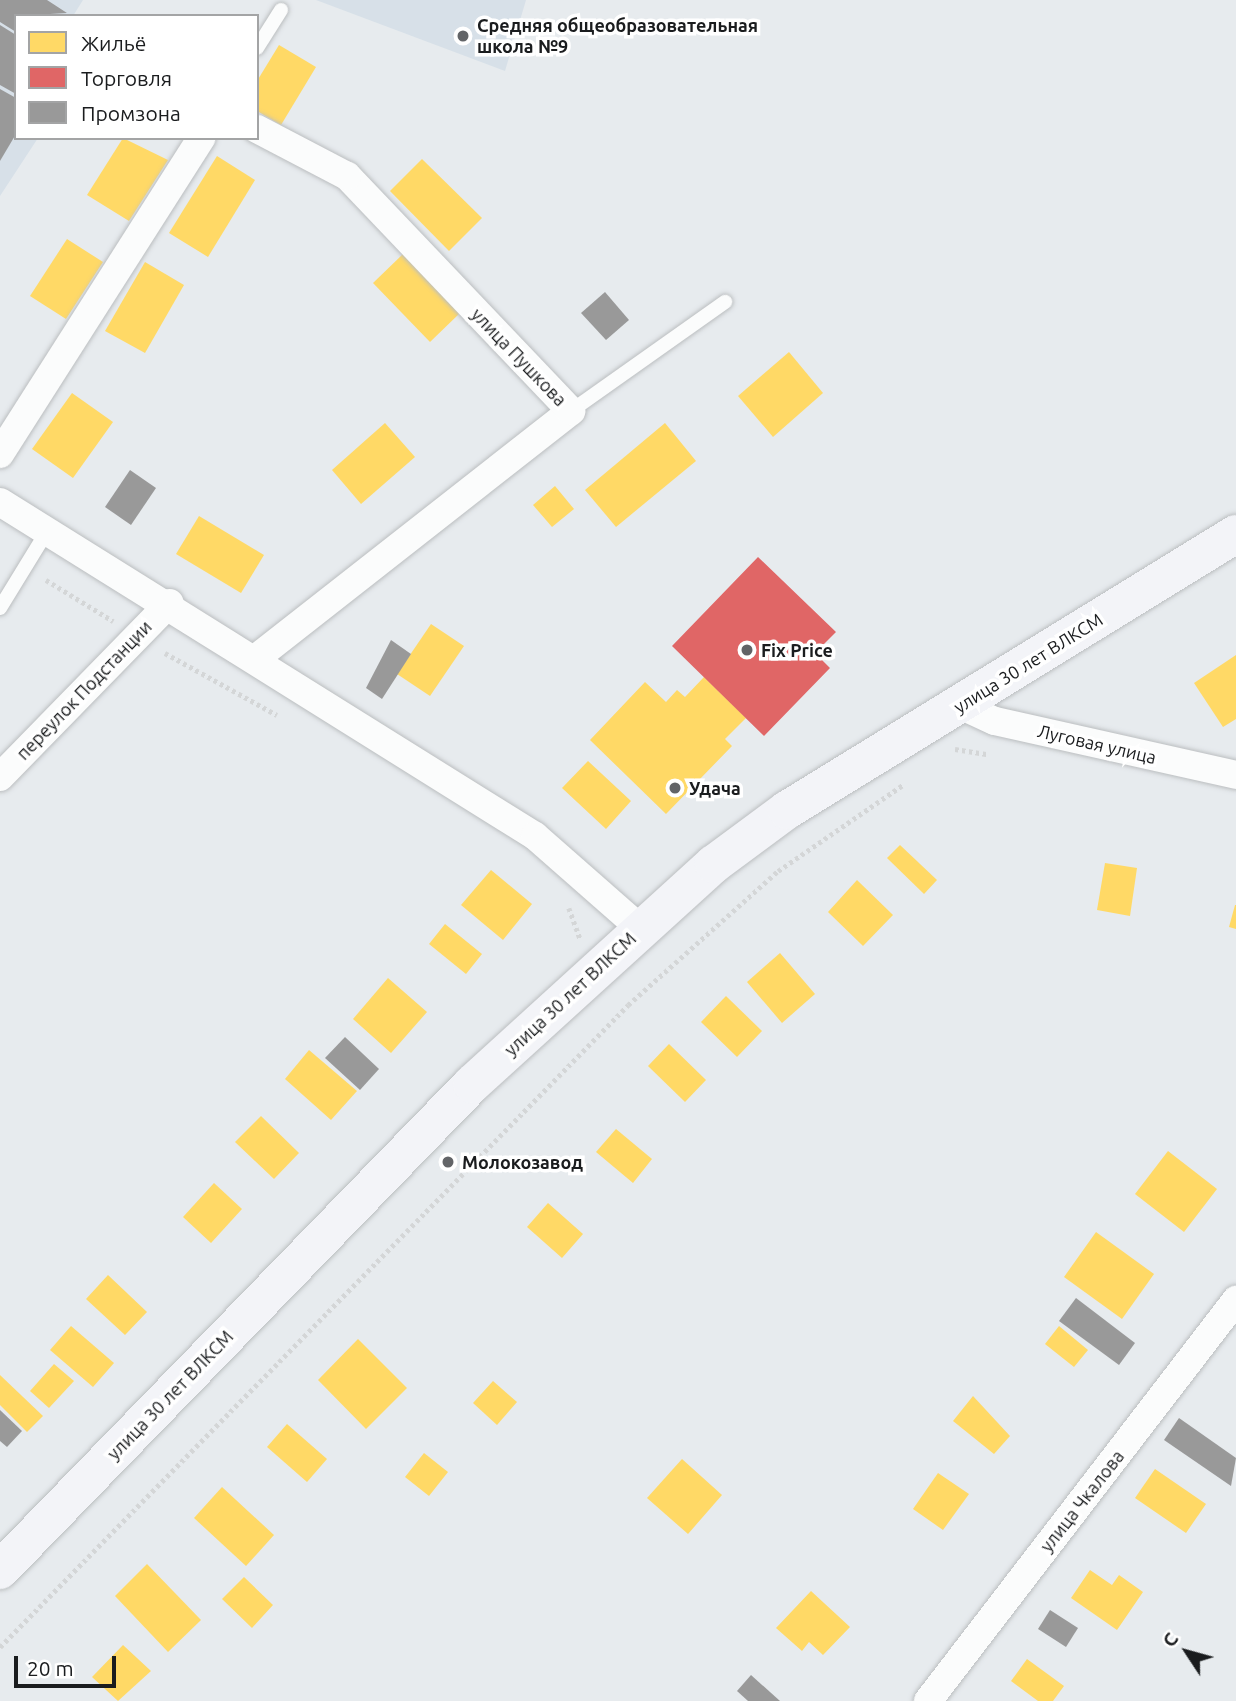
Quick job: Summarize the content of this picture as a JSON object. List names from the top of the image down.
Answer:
{
  "streets": {
    "main road": ["улица 30 лет ВЛКСМ"],
    "street": [
      "улица Пушкова",
      "переулок Подстанции",
      "Луговая улица",
      "улица Чкалова"
    ]
  },
  "crossings": [
    ["улица 30 лет ВЛКСМ", "Луговая улица"]
  ],
  "places": [
    "Средняя общеобразовательная школа №9",
    "Fix Price",
    "Удача",
    "Молокозавод"
  ],
  "legend": ["Жильё", "Торговля", "Промзона"],
  "scale_bar": "20 m",
  "north": "top left"
}
